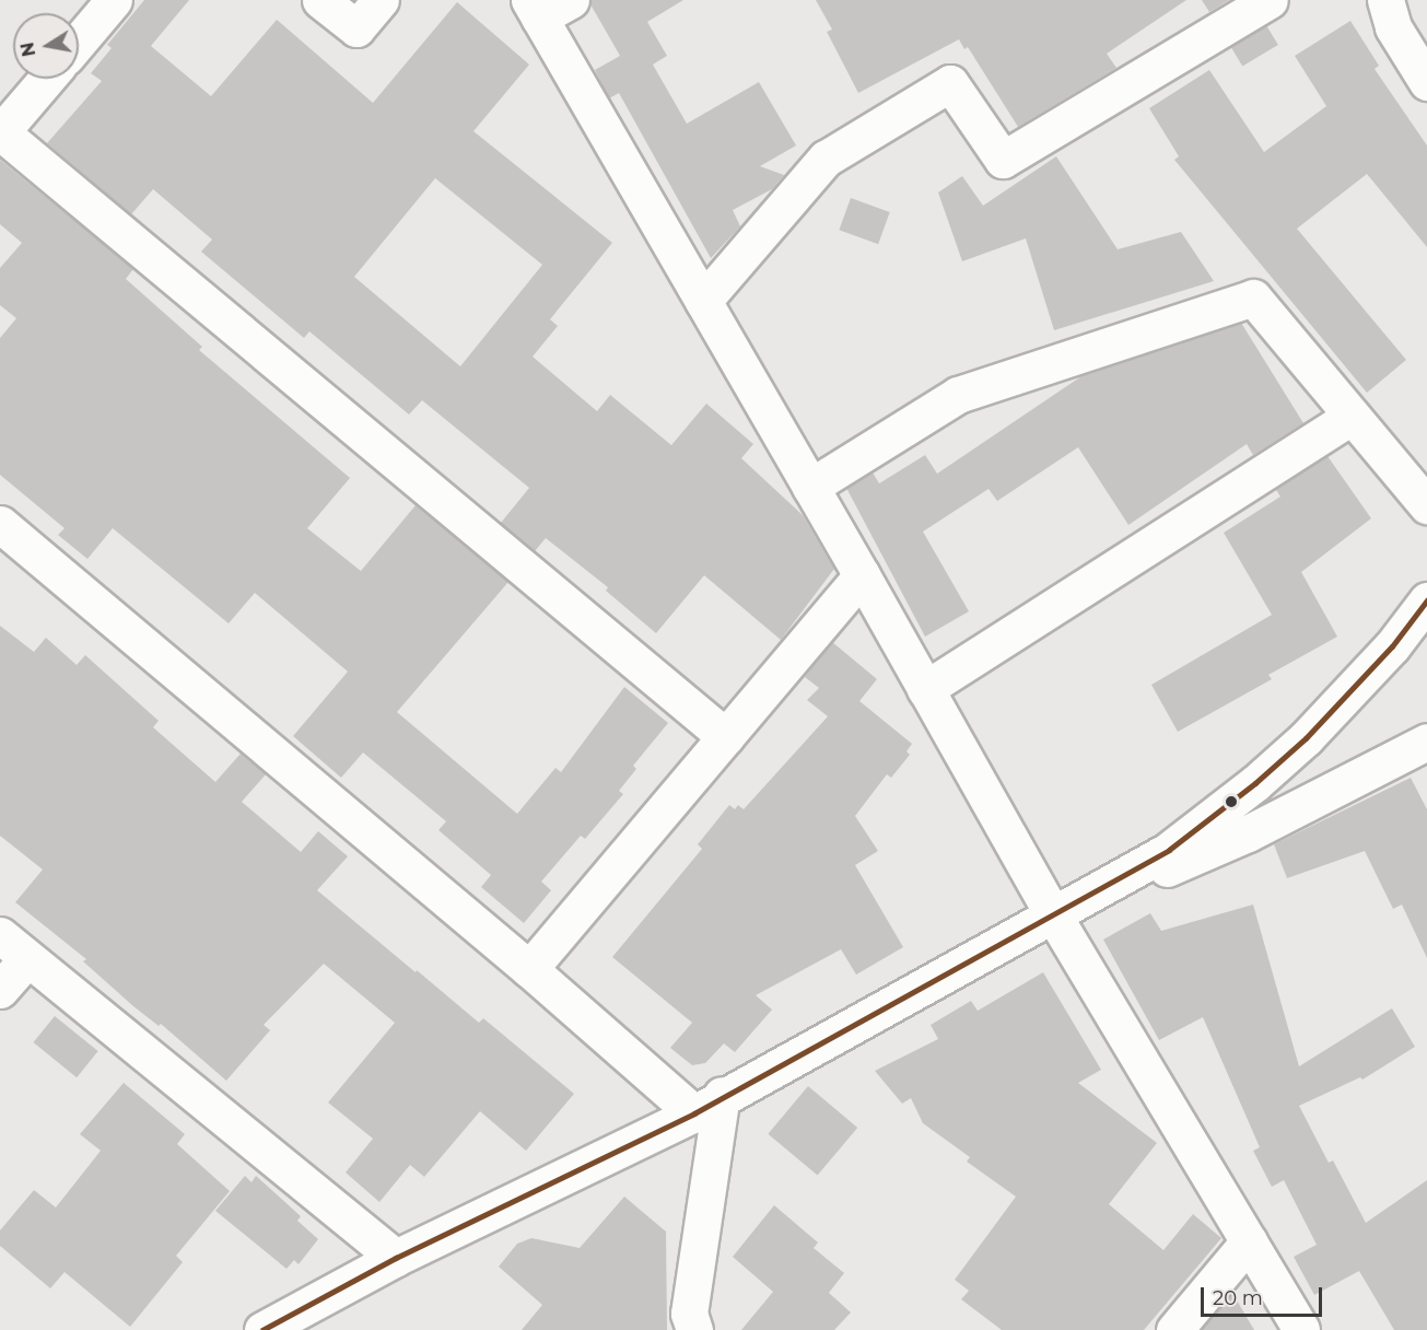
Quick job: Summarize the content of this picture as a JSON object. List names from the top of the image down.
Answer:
{
  "scale_bar": "20 m",
  "north": "left"
}
